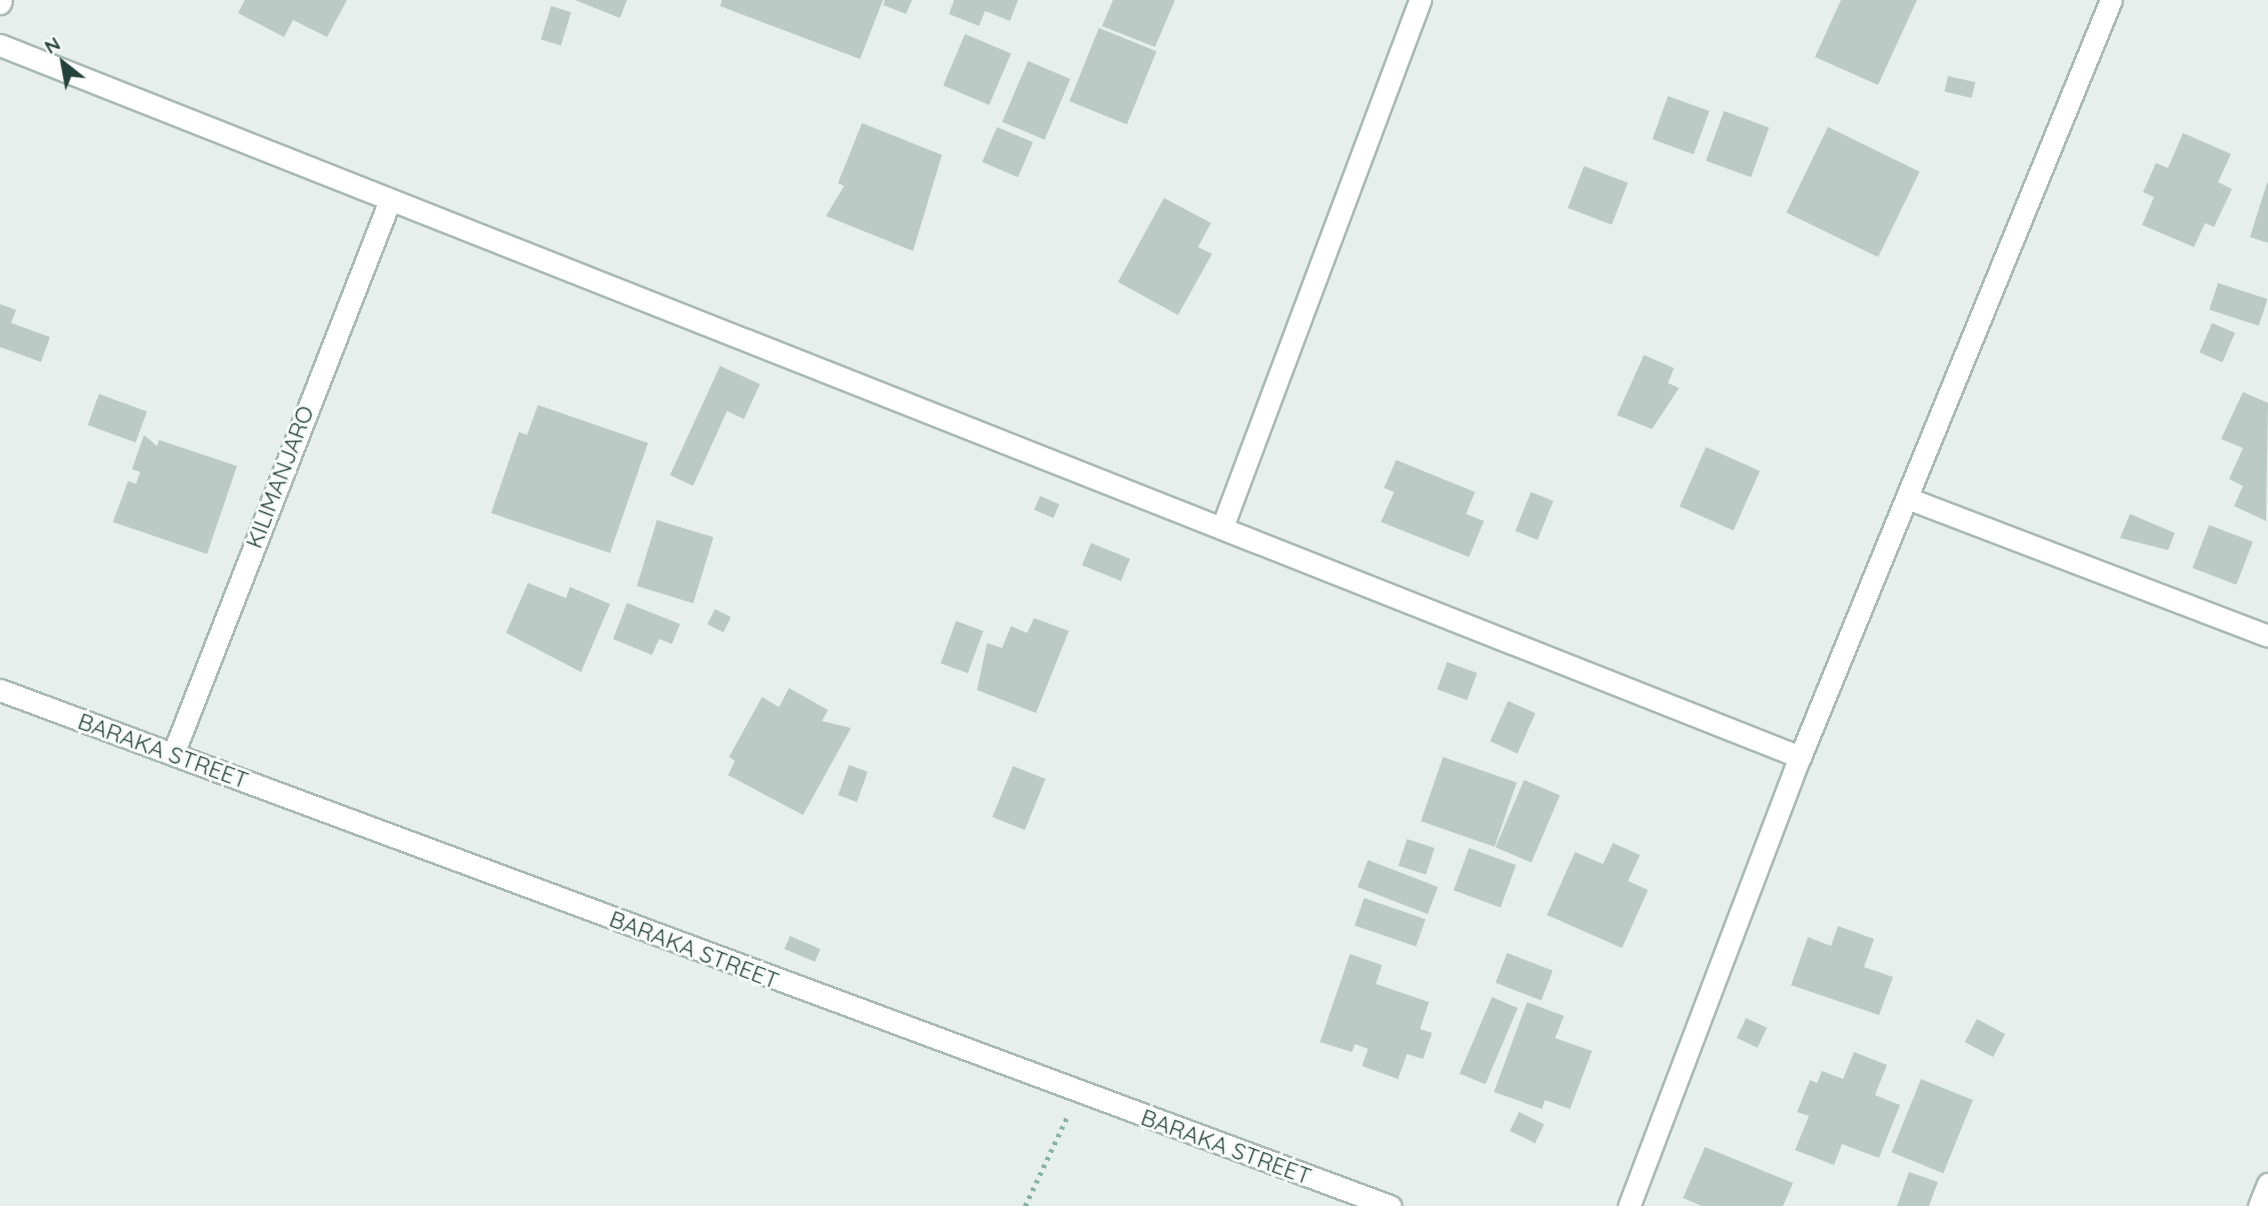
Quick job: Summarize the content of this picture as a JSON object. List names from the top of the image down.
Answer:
{
  "streets": {
    "street": ["KILIMANJARO", "BARAKA STREET"]
  },
  "crossings": [
    ["KILIMANJARO", "BARAKA STREET"]
  ],
  "north": "top left"
}
